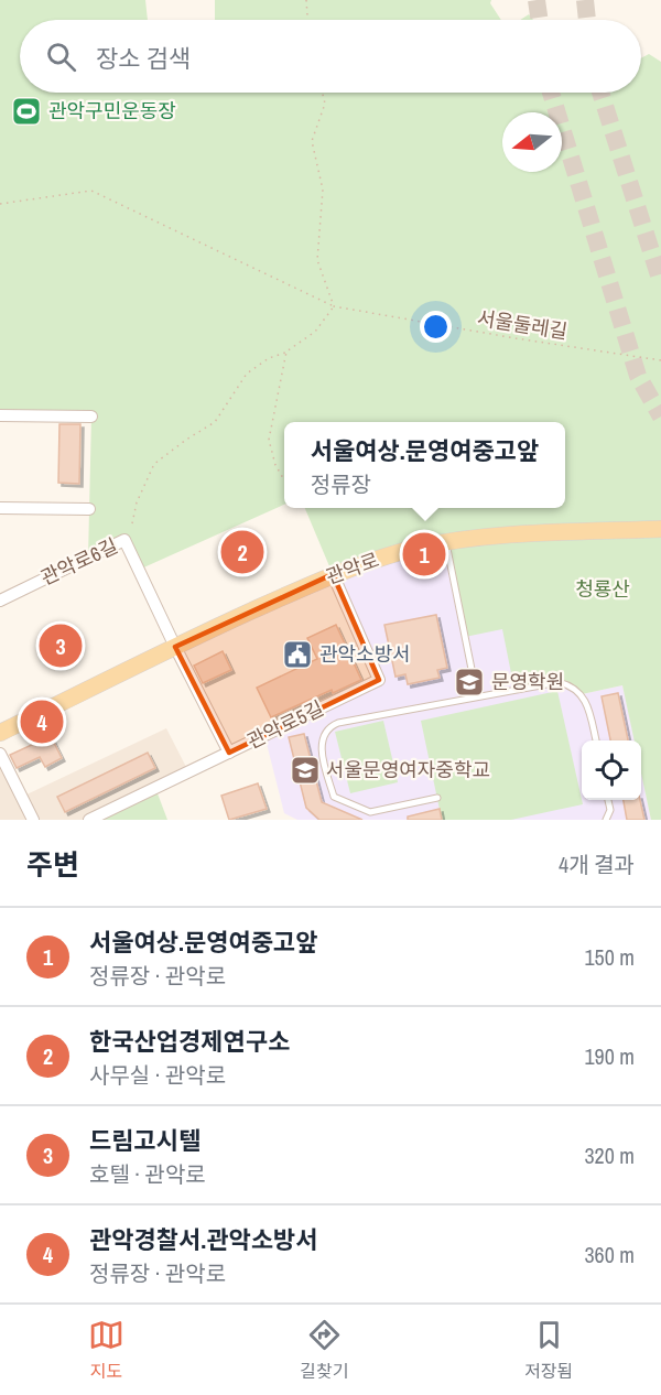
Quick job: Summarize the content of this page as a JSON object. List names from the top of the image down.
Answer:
{
  "streets": {
    "main road": ["관악로"],
    "street": ["관악로6길", "관악로5길"],
    "path": ["서울둘레길"]
  },
  "crossings": [
    ["관악로6길", "관악로"],
    ["관악로", "관악로5길"]
  ],
  "parks": ["청룡산"],
  "places": {
    "sports": ["관악구민운동장"],
    "public building": ["관악소방서"],
    "school or university": ["문영학원", "서울문영여자중학교"]
  },
  "north": "left",
  "page": {
    "search": "장소 검색",
    "popup": ["서울여상.문영여중고앞", "정류장"],
    "pins": [
      "2",
      "1",
      "3",
      "4"
    ],
    "heading": ["주변", "4개 결과"],
    "list": [
      {
        "mark": "1",
        "name": "서울여상.문영여중고앞",
        "note": "정류장 · 관악로",
        "value": "150 m"
      },
      {
        "mark": "2",
        "name": "한국산업경제연구소",
        "note": "사무실 · 관악로",
        "value": "190 m"
      },
      {
        "mark": "3",
        "name": "드림고시텔",
        "note": "호텔 · 관악로",
        "value": "320 m"
      },
      {
        "mark": "4",
        "name": "관악경찰서.관악소방서",
        "note": "정류장 · 관악로",
        "value": "360 m"
      }
    ],
    "nav": ["지도", "길찾기", "저장됨"]
  }
}
